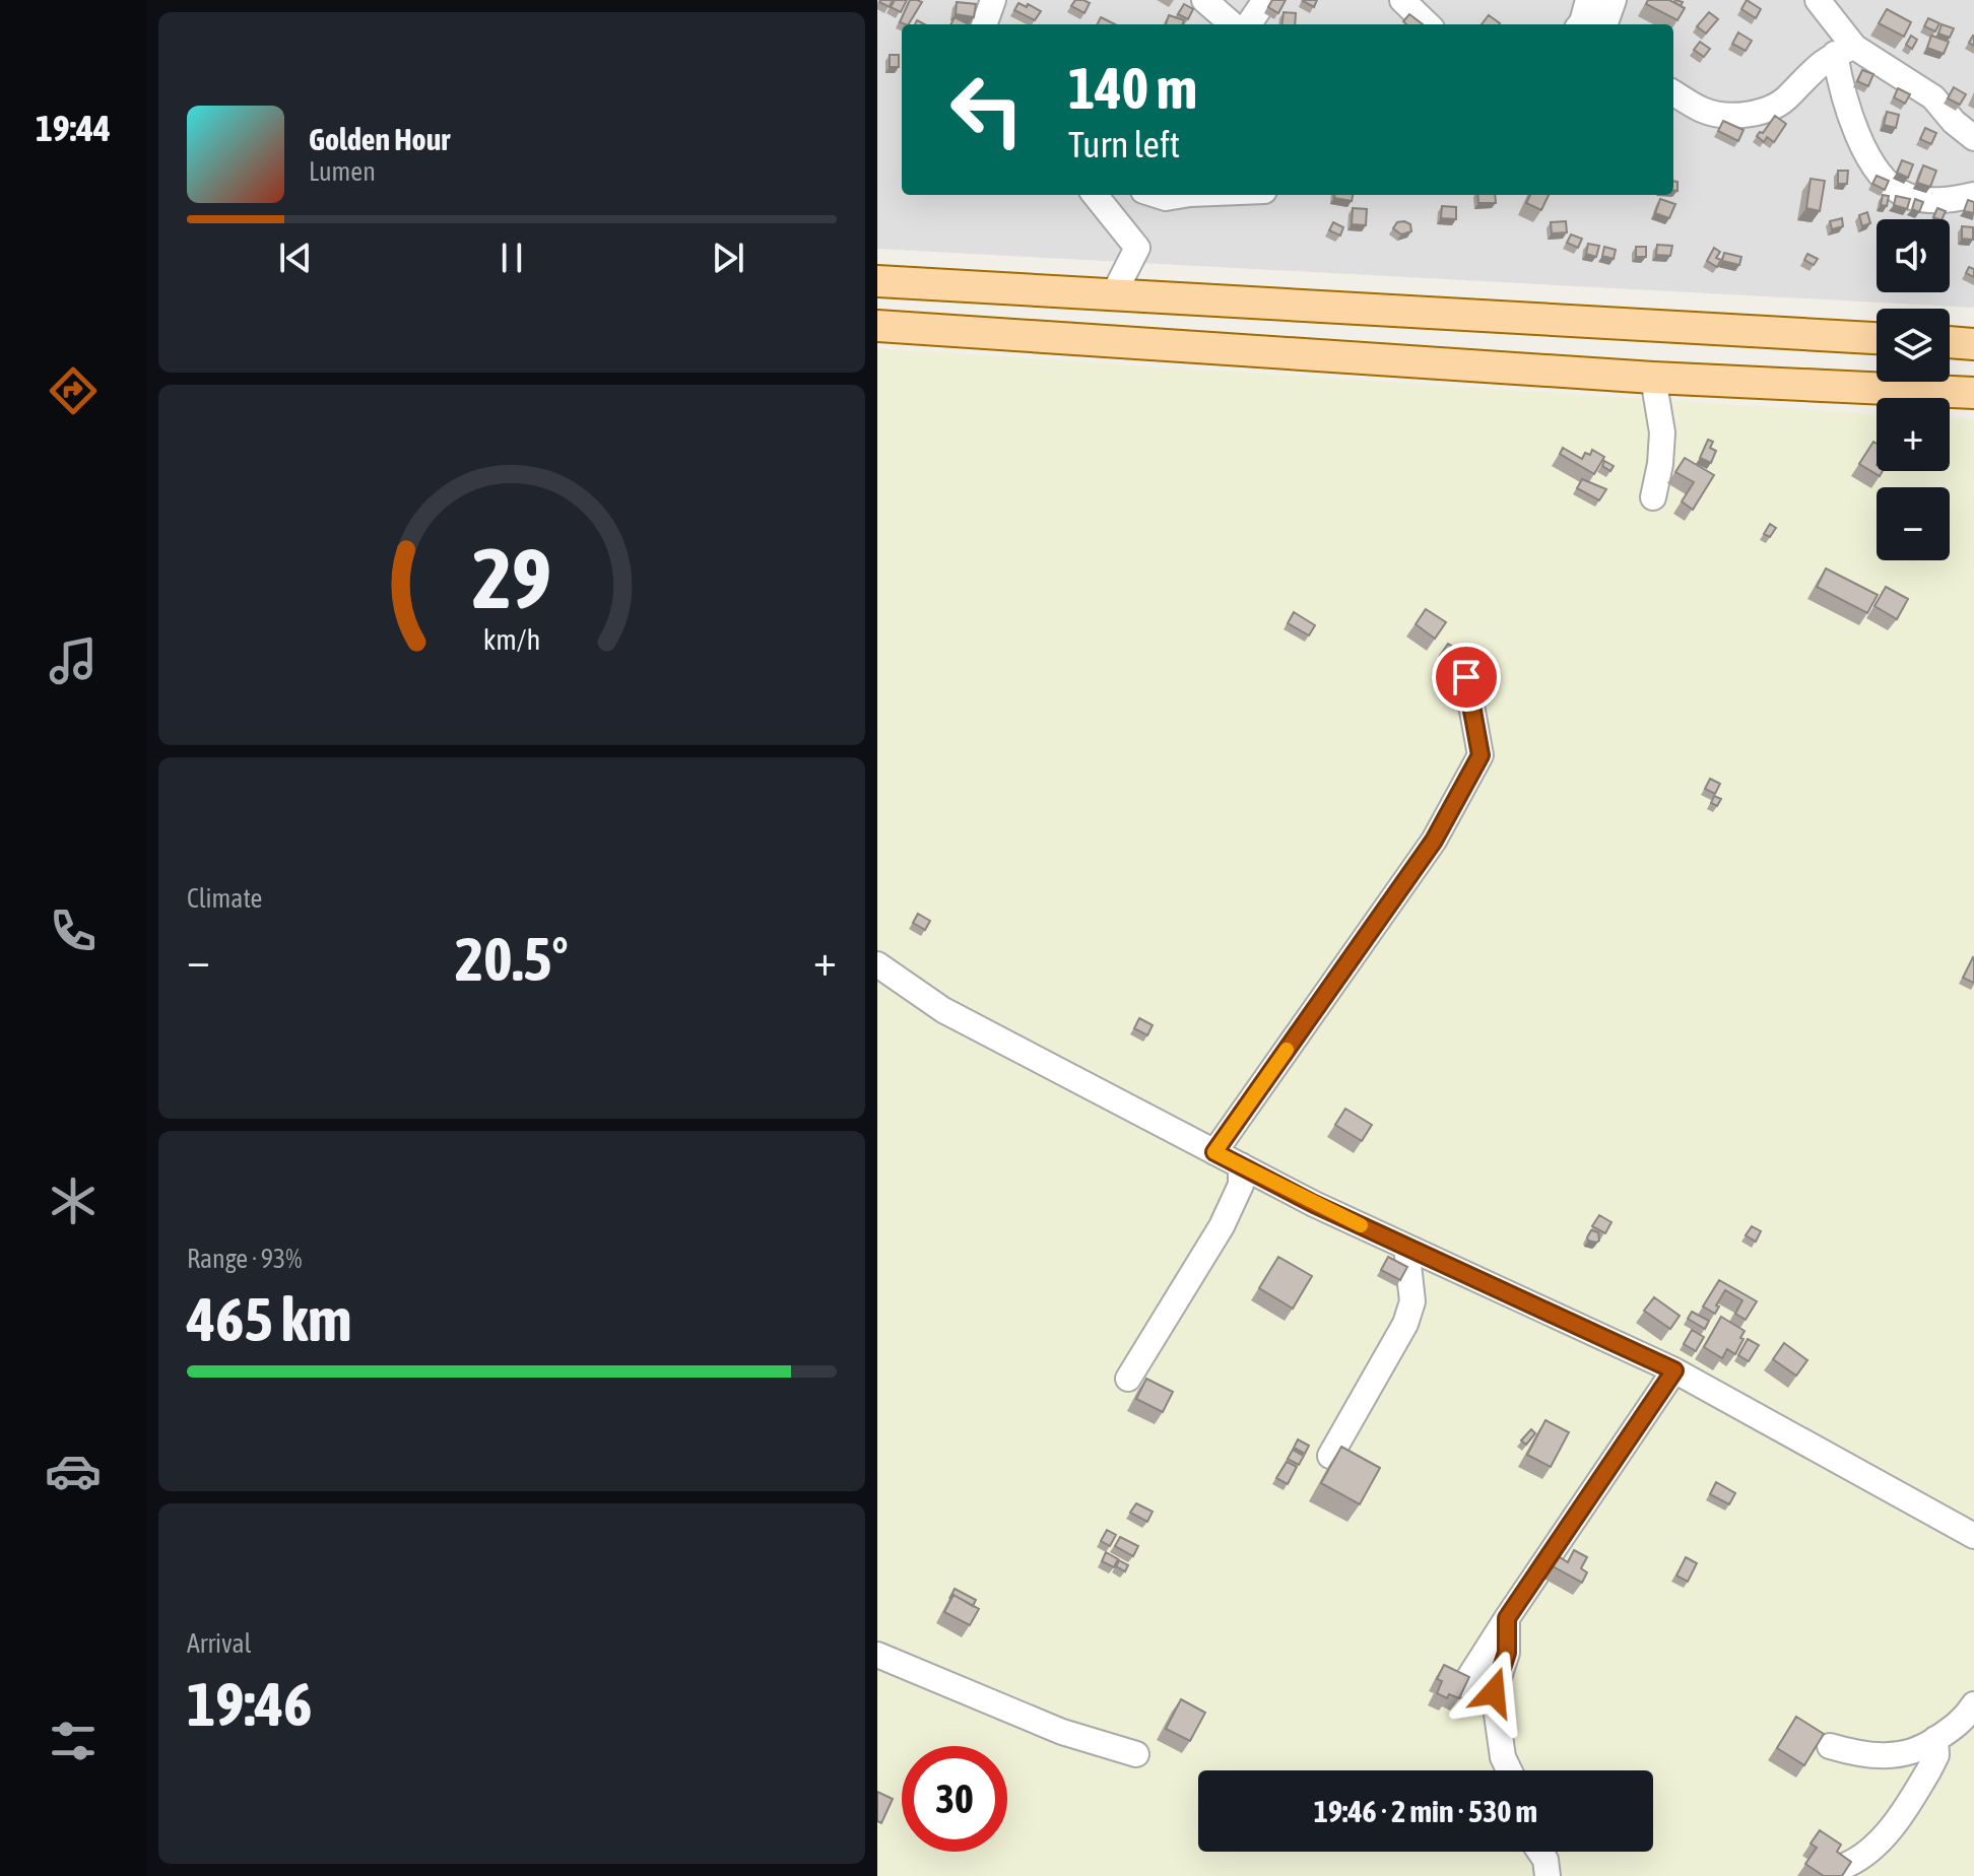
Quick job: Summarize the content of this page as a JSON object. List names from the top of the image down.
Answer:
{
  "page": {
    "tabs": "19:44",
    "turn": ["140 m", "Turn left"],
    "song": ["Golden Hour", "Lumen"],
    "map_buttons": ["+", "−"],
    "tile": [
      "Climate",
      ["Range · 93%", "465 km"],
      ["Arrival", "19:46"]
    ],
    "heat": ["−", "20.5°", "+"],
    "limit": "30",
    "trip": "19:46 · 2 min · 530 m",
    "gauge": ["29", "km/h"]
  }
}
